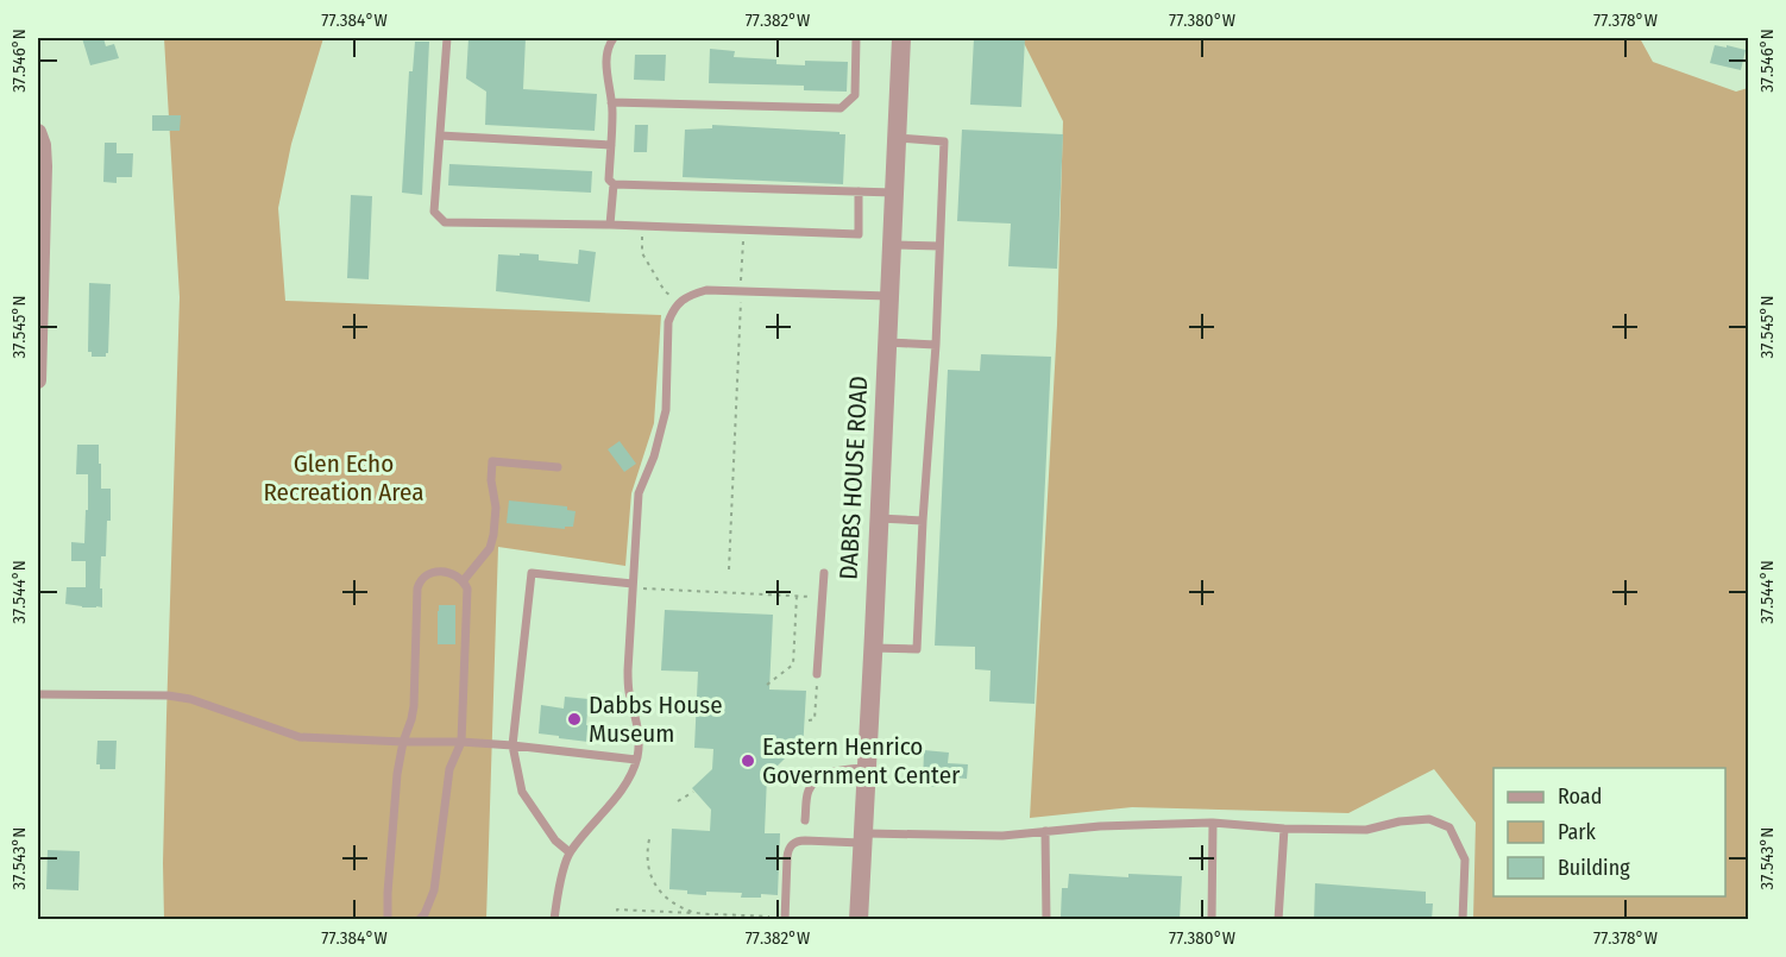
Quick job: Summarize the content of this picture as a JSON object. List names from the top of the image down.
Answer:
{
  "streets": {
    "street": ["DABBS HOUSE ROAD"]
  },
  "parks": ["Glen Echo Recreation Area"],
  "places": ["Dabbs House Museum", "Eastern Henrico Government Center"],
  "legend": ["Road", "Park", "Building"],
  "coordinates": [
    "77.384°W",
    "77.382°W",
    "77.380°W",
    "77.378°W",
    "37.546°N",
    "37.545°N",
    "37.544°N",
    "37.543°N"
  ]
}
